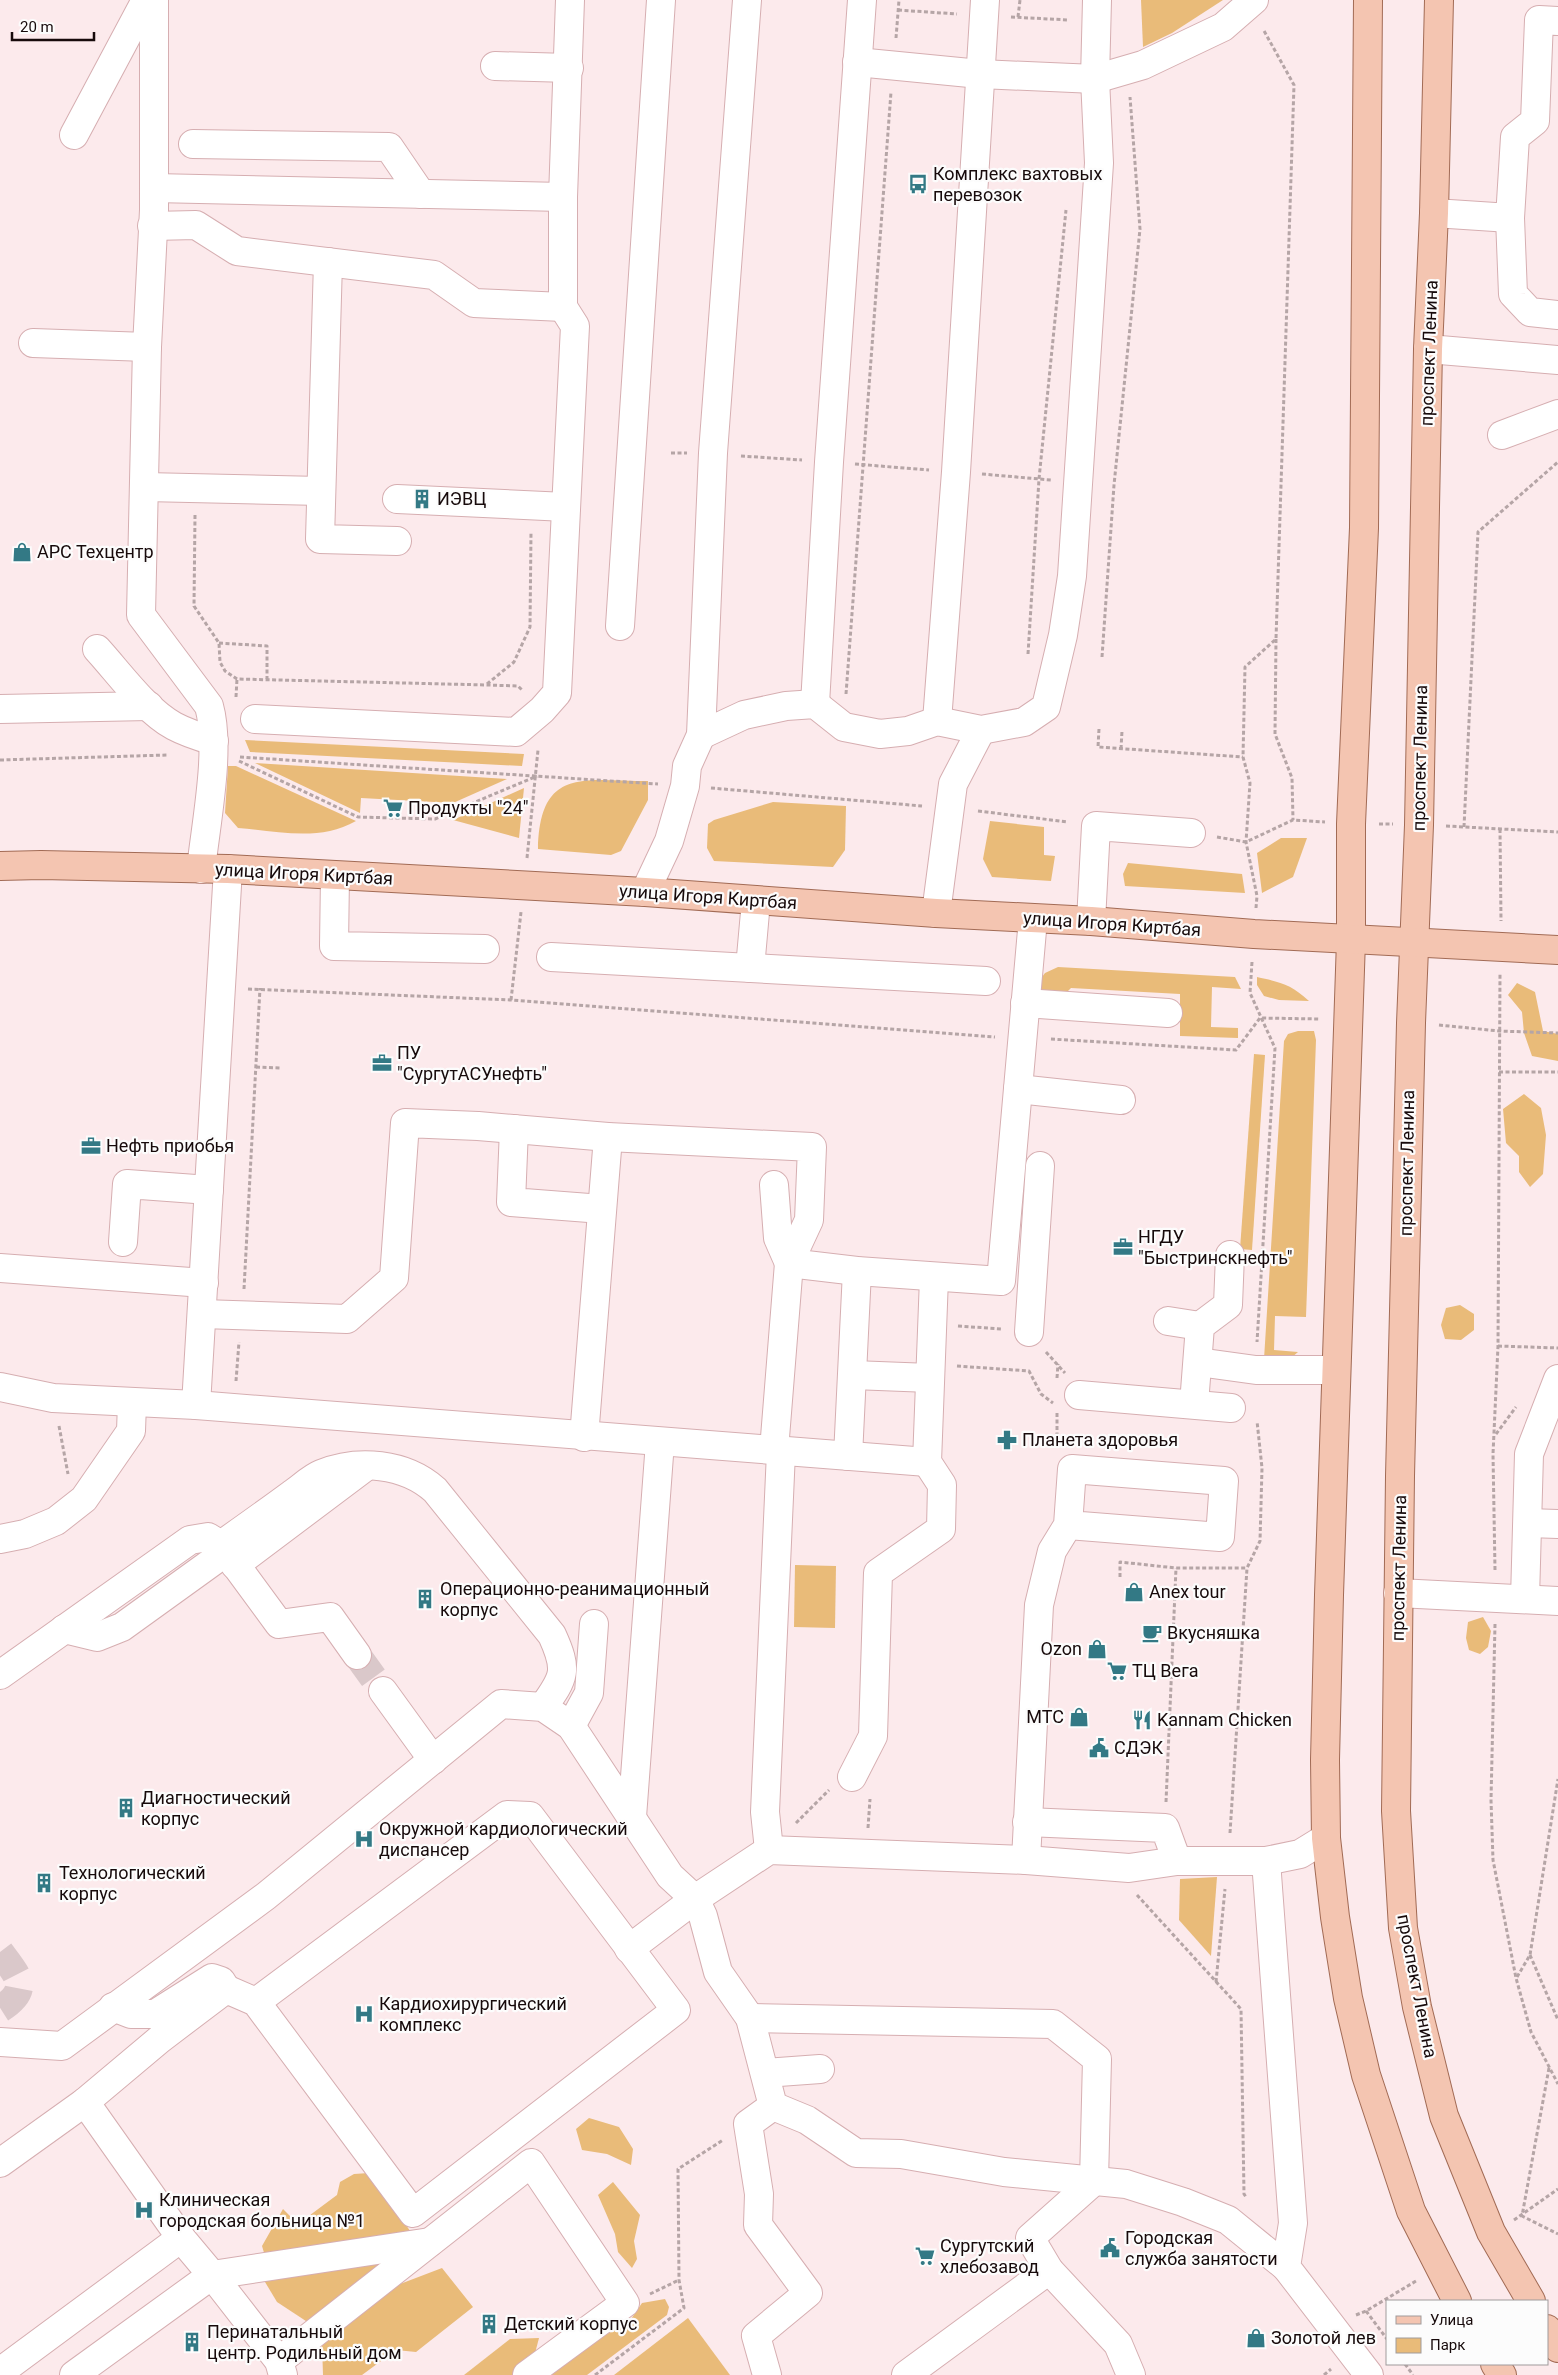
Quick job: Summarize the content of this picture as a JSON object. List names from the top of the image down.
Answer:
{
  "streets": {
    "main road": ["проспект Ленина", "улица Игоря Киртбая"]
  },
  "crossings": [
    ["проспект Ленина", "улица Игоря Киртбая"]
  ],
  "places": {
    "bus stop": ["Комплекс вахтовых перевозок"],
    "building": [
      "ИЭВЦ",
      "Операционно-реанимационный корпус",
      "Диагностический корпус",
      "Технологический корпус",
      "Детский корпус",
      "Перинатальный центр. Родильный дом"
    ],
    "shop": [
      "АРС Техцентр",
      "Anex tour",
      "Ozon",
      "МТС",
      "Золотой лев"
    ],
    "supermarket": ["Продукты \"24\"", "ТЦ Вега", "Сургутский хлебозавод"],
    "office": ["ПУ \"СургутАСУнефть\"", "Нефть приобья", "НГДУ \"Быстринскнефть\""],
    "pharmacy": ["Планета здоровья"],
    "cafe": ["Вкусняшка"],
    "restaurant": ["Kannam Chicken"],
    "public building": ["СДЭК", "Городская служба занятости"],
    "hospital": ["Окружной кардиологический диспансер", "Кардиохирургический комплекс", "Клиническая городская больница №1"]
  },
  "legend": ["Улица", "Парк"],
  "scale_bar": "20 m"
}
